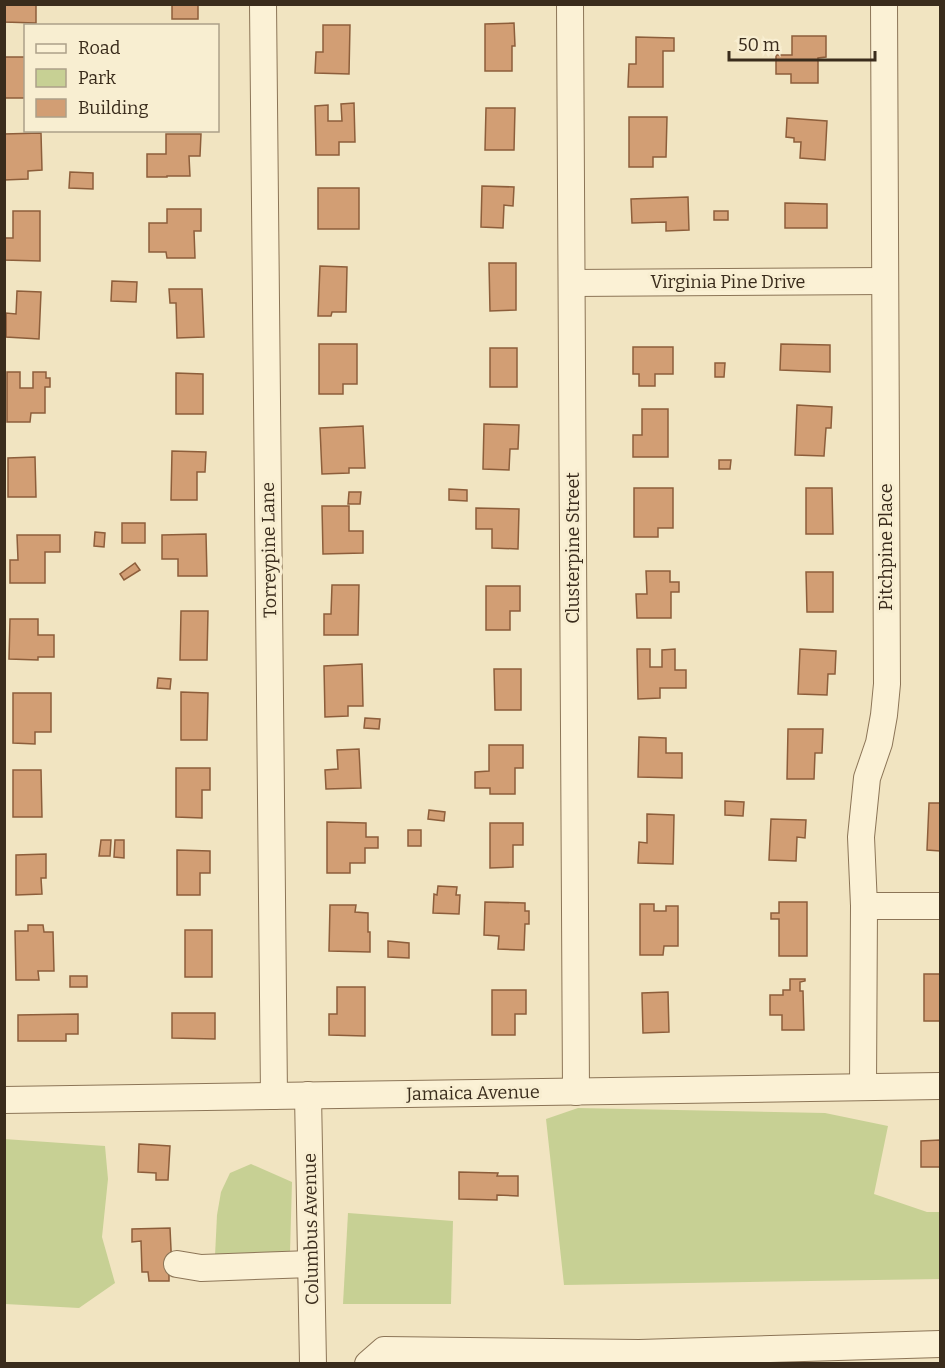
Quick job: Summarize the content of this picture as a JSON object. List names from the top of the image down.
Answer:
{
  "streets": {
    "street": [
      "Virginia Pine Drive",
      "Pitchpine Place",
      "Clusterpine Street",
      "Torreypine Lane",
      "Jamaica Avenue",
      "Columbus Avenue"
    ]
  },
  "crossings": [
    ["Virginia Pine Drive", "Pitchpine Place"],
    ["Virginia Pine Drive", "Clusterpine Street"],
    ["Pitchpine Place", "Jamaica Avenue"],
    ["Clusterpine Street", "Jamaica Avenue"],
    ["Torreypine Lane", "Jamaica Avenue"],
    ["Jamaica Avenue", "Columbus Avenue"]
  ],
  "legend": ["Road", "Park", "Building"],
  "scale_bar": "50 m"
}
